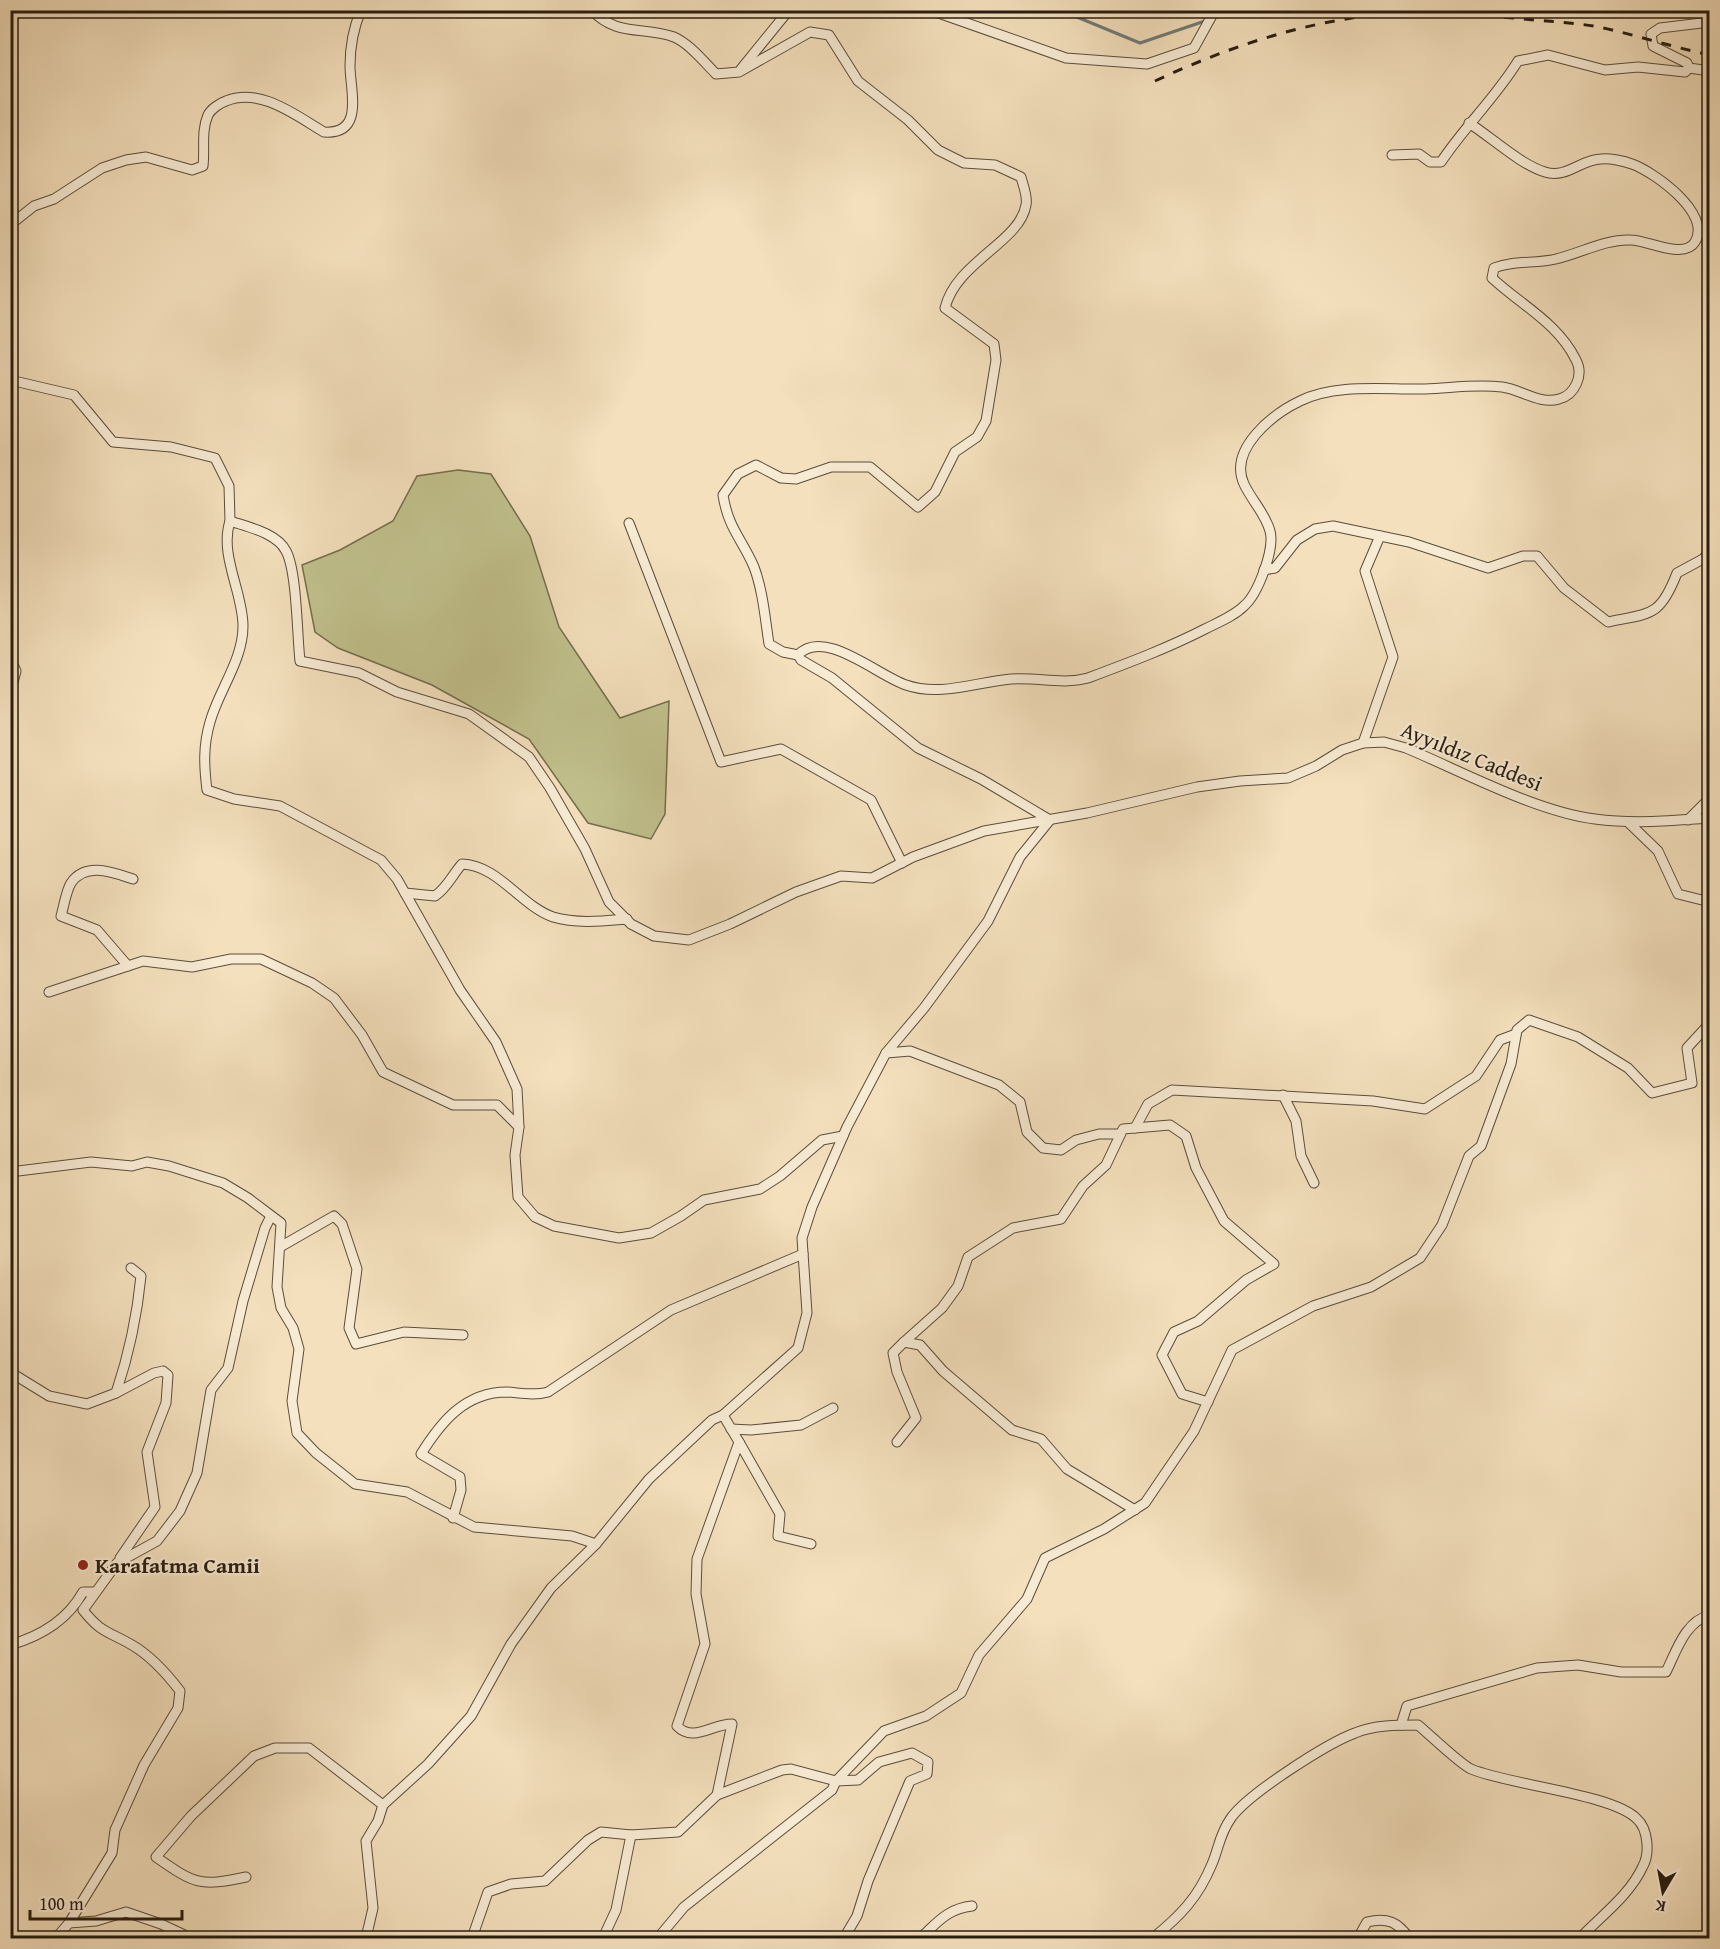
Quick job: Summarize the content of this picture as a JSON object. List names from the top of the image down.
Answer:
{
  "streets": {
    "street": ["Ayyıldız Caddesi"]
  },
  "places": ["Karafatma Camii"],
  "scale_bar": "100 m",
  "north": "bottom"
}
